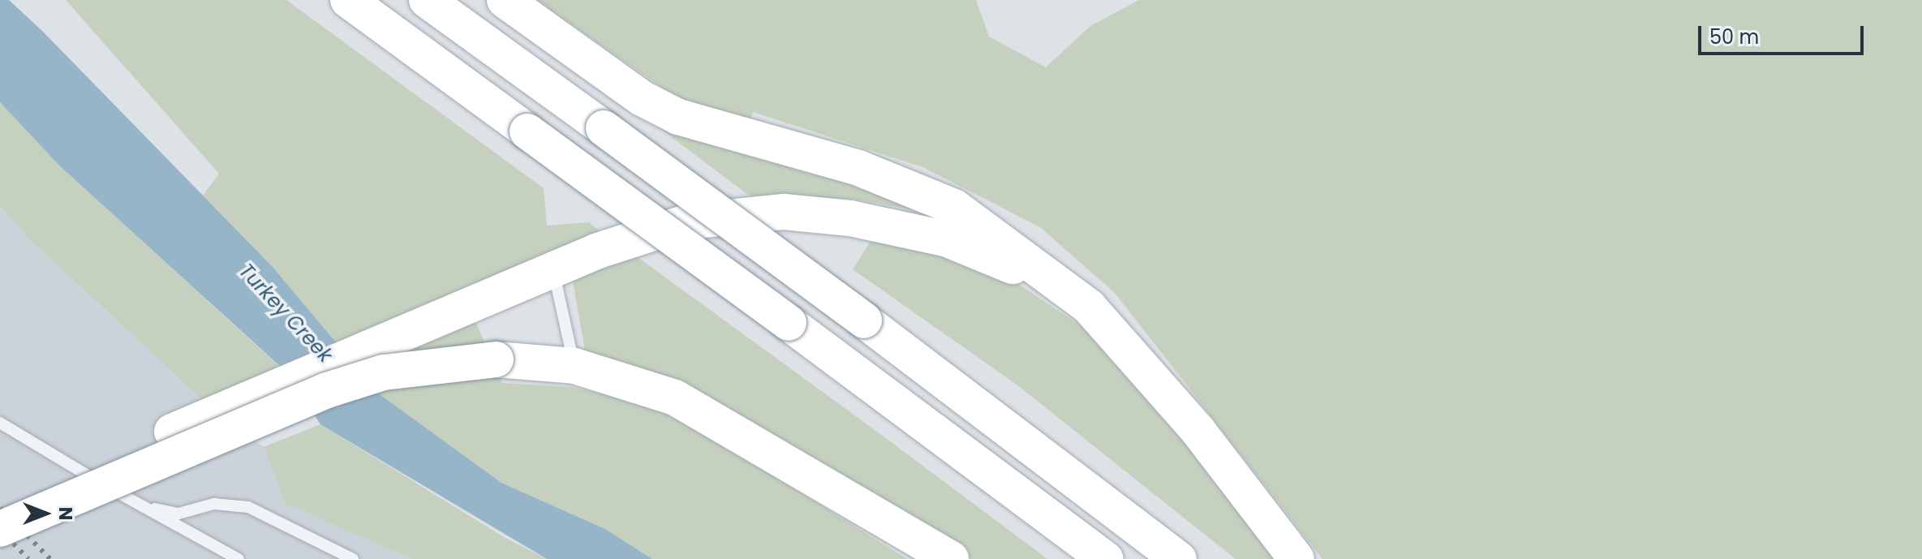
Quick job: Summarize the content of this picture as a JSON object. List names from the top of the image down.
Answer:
{
  "water": ["Turkey Creek"],
  "scale_bar": "50 m",
  "north": "right"
}
